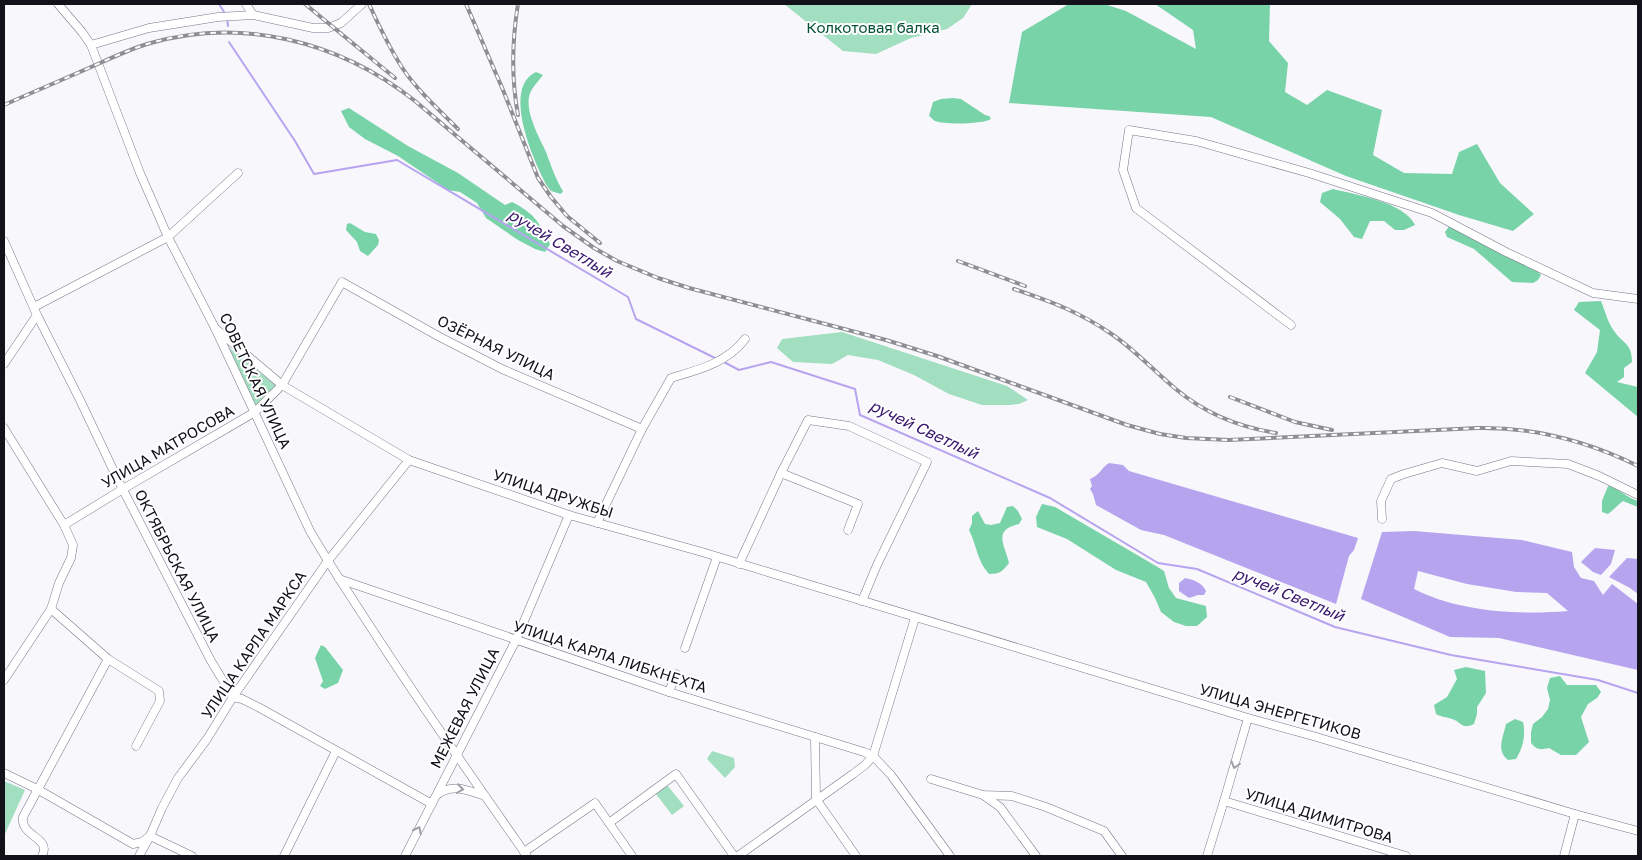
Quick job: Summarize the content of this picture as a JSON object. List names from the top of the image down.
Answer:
{
  "streets": {
    "street": [
      "ОЗЁРНАЯ УЛИЦА",
      "СОВЕТСКАЯ УЛИЦА",
      "УЛИЦА МАТРОСОВА",
      "УЛИЦА ДРУЖБЫ",
      "ОКТЯБРЬСКАЯ УЛИЦА",
      "УЛИЦА КАРЛА МАРКСА",
      "УЛИЦА КАРЛА ЛИБКНЕХТА",
      "МЕЖЕВАЯ УЛИЦА",
      "УЛИЦА ЭНЕРГЕТИКОВ",
      "УЛИЦА ДИМИТРОВА"
    ]
  },
  "crossings": [
    ["ОЗЁРНАЯ УЛИЦА", "УЛИЦА МАТРОСОВА"],
    ["СОВЕТСКАЯ УЛИЦА", "УЛИЦА МАТРОСОВА"],
    ["СОВЕТСКАЯ УЛИЦА", "УЛИЦА ДРУЖБЫ"],
    ["СОВЕТСКАЯ УЛИЦА", "УЛИЦА КАРЛА МАРКСА"],
    ["СОВЕТСКАЯ УЛИЦА", "УЛИЦА КАРЛА ЛИБКНЕХТА"],
    ["СОВЕТСКАЯ УЛИЦА", "МЕЖЕВАЯ УЛИЦА"],
    ["УЛИЦА МАТРОСОВА", "УЛИЦА ДРУЖБЫ"],
    ["УЛИЦА МАТРОСОВА", "ОКТЯБРЬСКАЯ УЛИЦА"],
    ["УЛИЦА ДРУЖБЫ", "УЛИЦА КАРЛА МАРКСА"],
    ["УЛИЦА ДРУЖБЫ", "МЕЖЕВАЯ УЛИЦА"],
    ["УЛИЦА ДРУЖБЫ", "УЛИЦА ЭНЕРГЕТИКОВ"],
    ["ОКТЯБРЬСКАЯ УЛИЦА", "УЛИЦА КАРЛА МАРКСА"],
    ["УЛИЦА КАРЛА ЛИБКНЕХТА", "МЕЖЕВАЯ УЛИЦА"]
  ],
  "water": ["ручей Светлый"],
  "parks": ["Колкотовая балка"]
}
